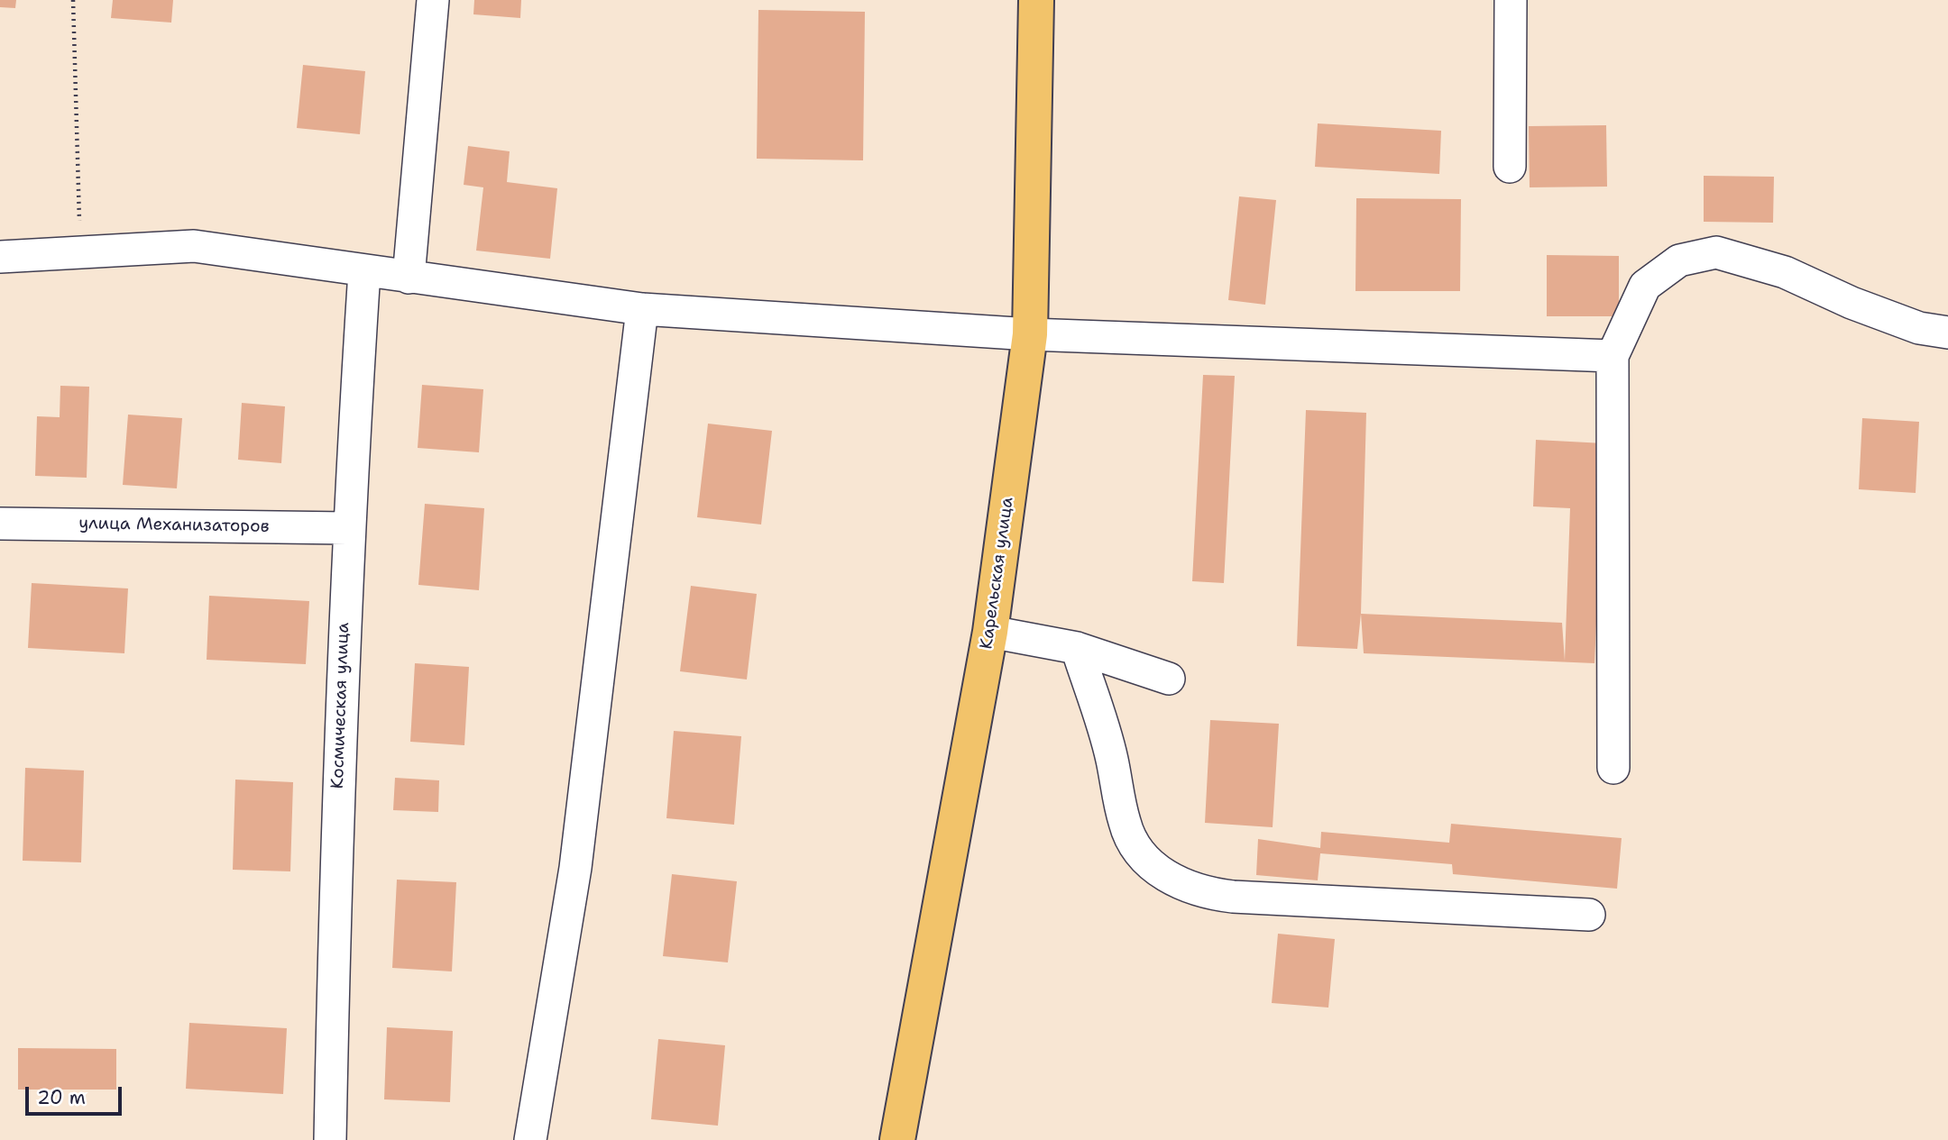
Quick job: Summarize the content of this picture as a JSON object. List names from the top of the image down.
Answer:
{
  "streets": {
    "main road": ["Карельская улица"],
    "street": ["улица Механизаторов", "Космическая улица"]
  },
  "crossings": [
    ["улица Механизаторов", "Космическая улица"]
  ],
  "scale_bar": "20 m"
}
